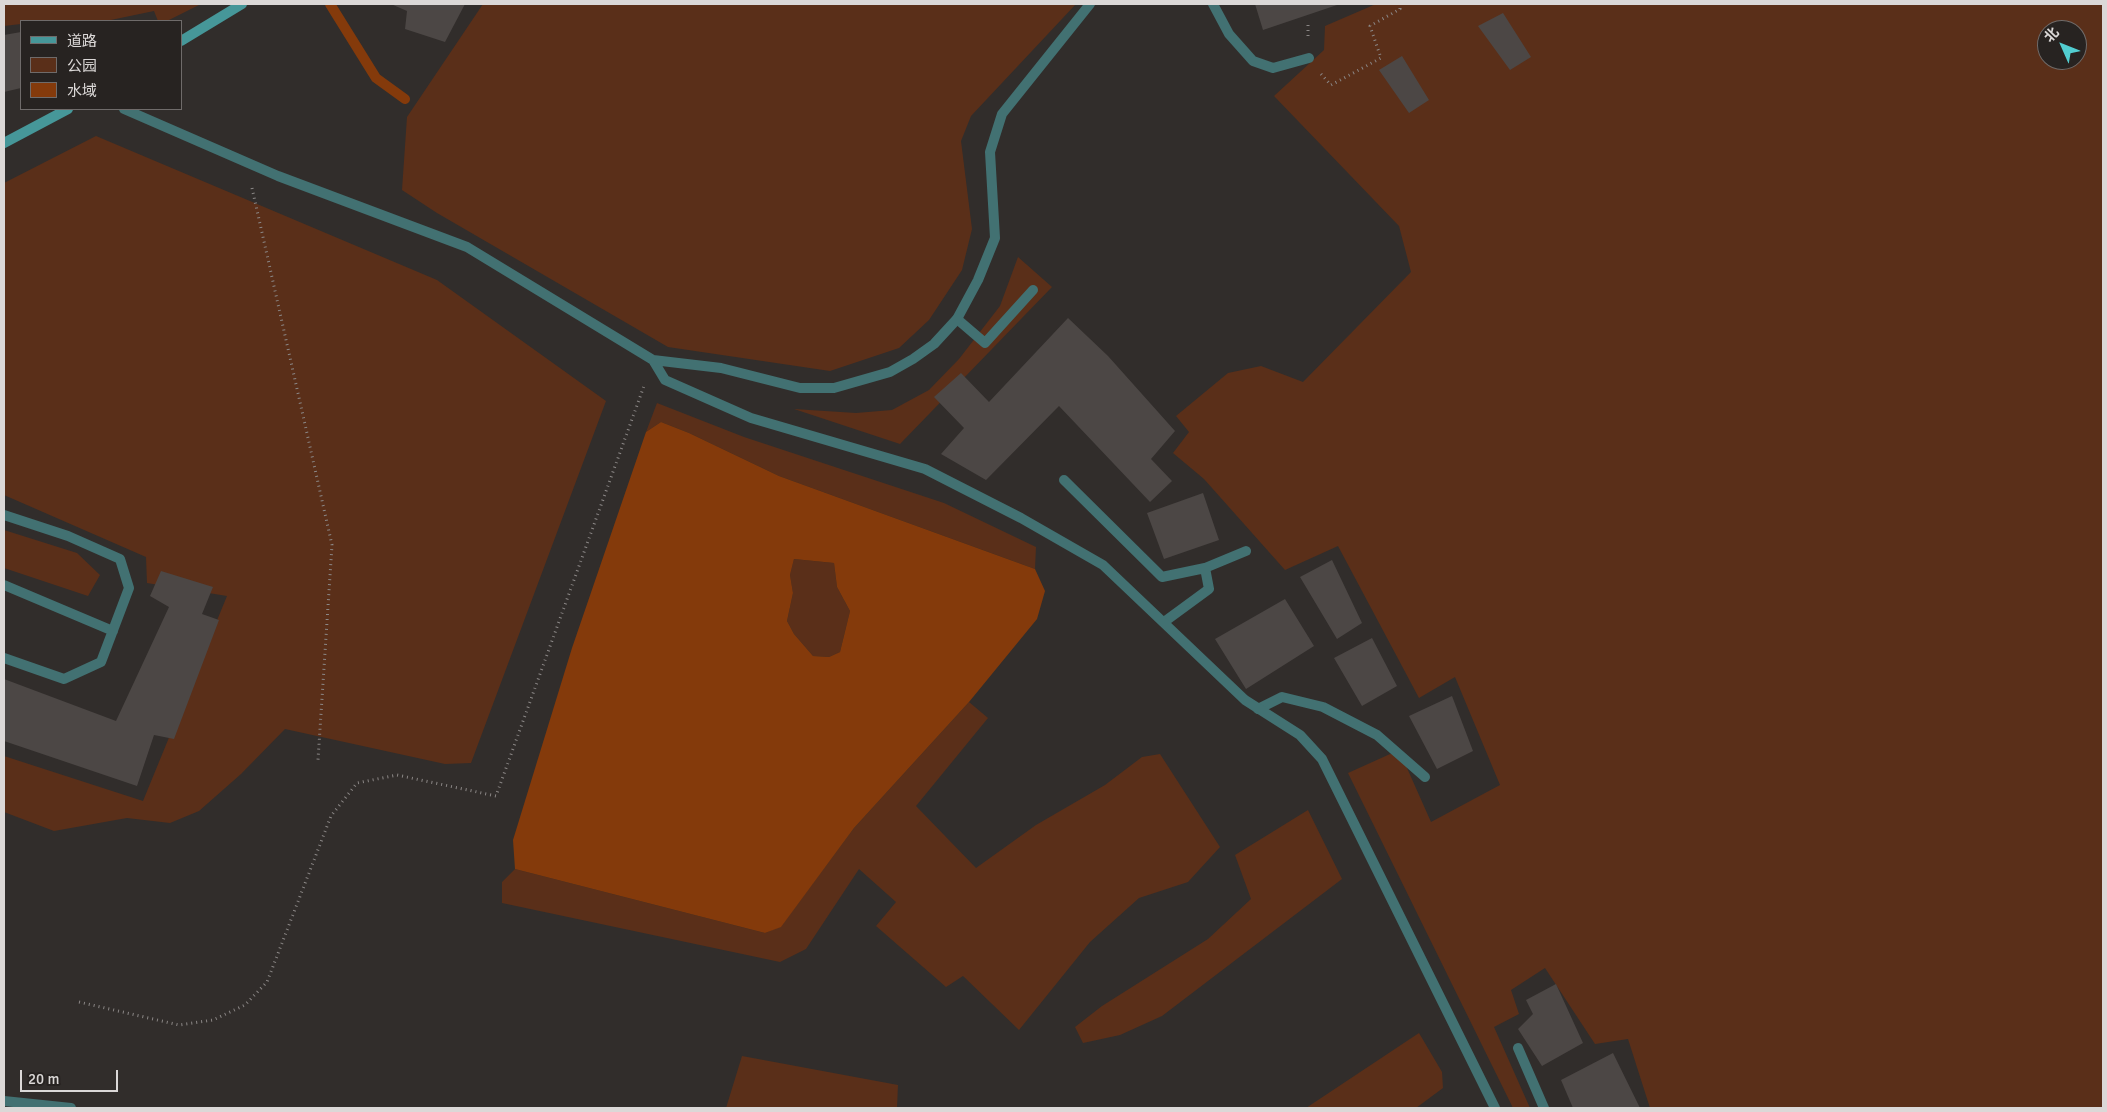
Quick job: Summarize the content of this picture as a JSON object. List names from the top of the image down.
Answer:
{
  "legend": ["道路", "公园", "水域"],
  "scale_bar": "20 m",
  "north": "top left"
}
